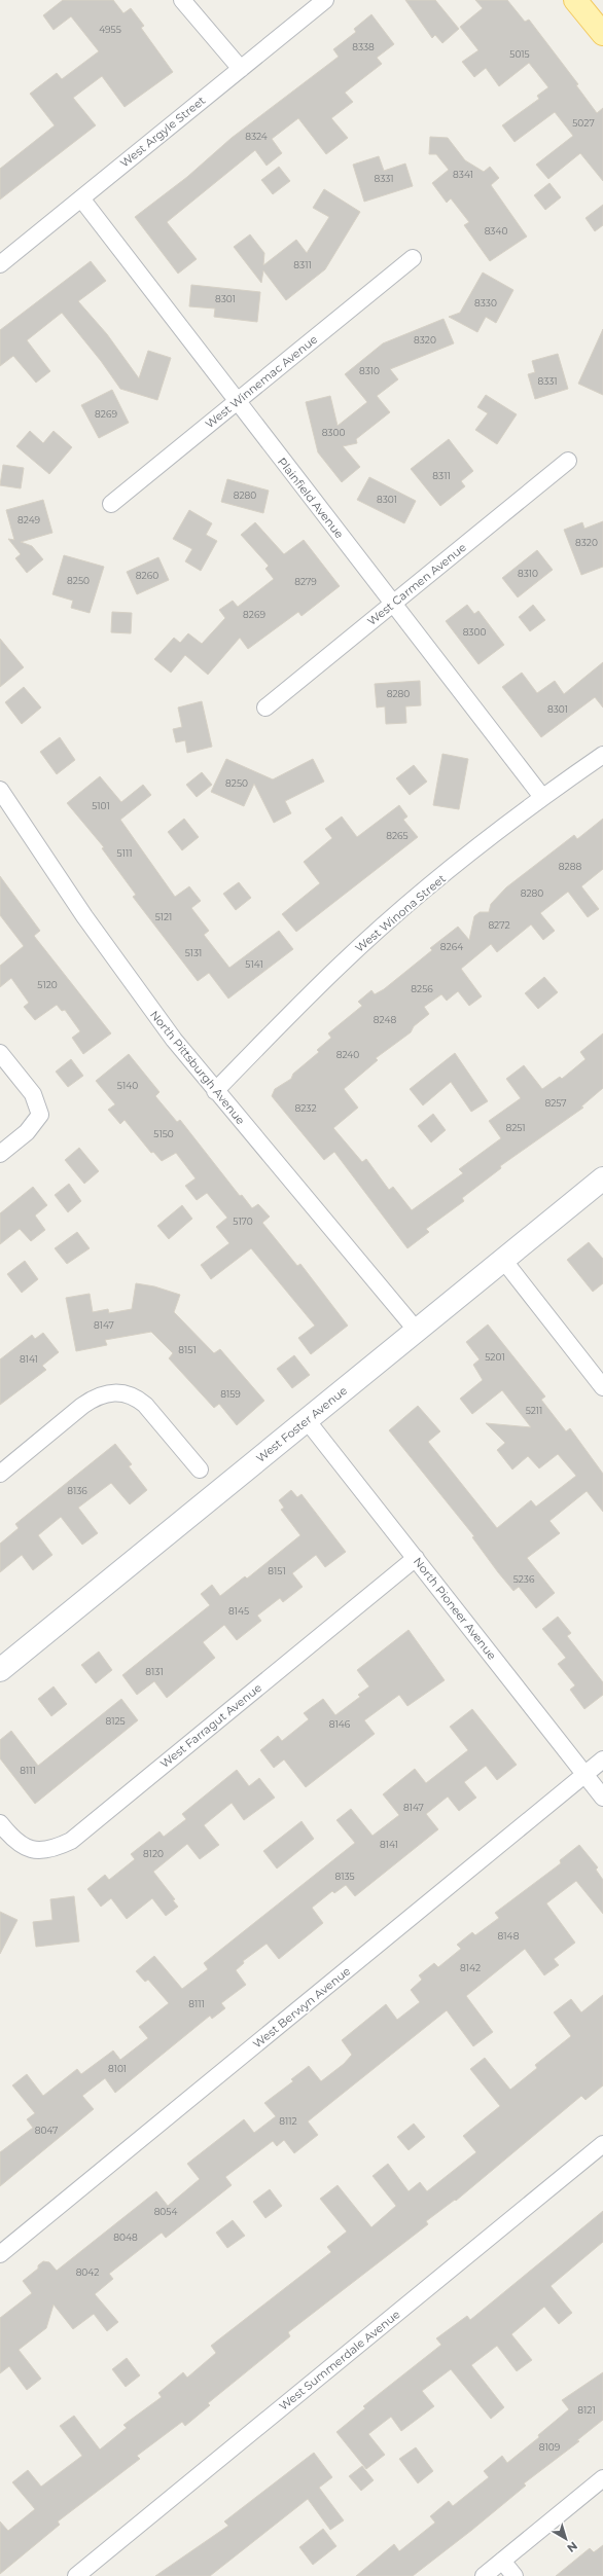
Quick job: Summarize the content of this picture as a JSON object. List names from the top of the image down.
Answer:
{
  "streets": {
    "street": [
      "West Argyle Street",
      "West Winnemac Avenue",
      "Plainfield Avenue",
      "West Carmen Avenue",
      "West Winona Street",
      "North Pittsburgh Avenue",
      "West Foster Avenue",
      "North Pioneer Avenue",
      "West Farragut Avenue",
      "West Berwyn Avenue",
      "West Summerdale Avenue"
    ]
  },
  "crossings": [
    ["West Argyle Street", "Plainfield Avenue"],
    ["West Winnemac Avenue", "Plainfield Avenue"],
    ["Plainfield Avenue", "West Carmen Avenue"],
    ["Plainfield Avenue", "West Winona Street"],
    ["West Winona Street", "North Pittsburgh Avenue"],
    ["North Pittsburgh Avenue", "West Foster Avenue"],
    ["West Foster Avenue", "North Pioneer Avenue"],
    ["North Pioneer Avenue", "West Farragut Avenue"],
    ["North Pioneer Avenue", "West Berwyn Avenue"]
  ],
  "house_numbers": [
    "4955",
    "8338",
    "5015",
    "5027",
    "8324",
    "8341",
    "8331",
    "8340",
    "8311",
    "8301",
    "8330",
    "8320",
    "8310",
    "8331",
    "8269",
    "8300",
    "8311",
    "8280",
    "8301",
    "8249",
    "8320",
    "8310",
    "8260",
    "8250",
    "8279",
    "8269",
    "8300",
    "8280",
    "8301",
    "8250",
    "5101",
    "8265",
    "5111",
    "8288",
    "8280",
    "5121",
    "8272",
    "8264",
    "5131",
    "5141",
    "5120",
    "8256",
    "8248",
    "8240",
    "5140",
    "8257",
    "8232",
    "8251",
    "5150",
    "5170",
    "8147",
    "8151",
    "5201",
    "8141",
    "8159",
    "5211",
    "8136",
    "8151",
    "5236",
    "8145",
    "8131",
    "8125",
    "8146",
    "8111",
    "8147",
    "8141",
    "8120",
    "8135",
    "8148",
    "8142",
    "8111",
    "8101",
    "8112",
    "8047",
    "8054",
    "8048",
    "8042",
    "8121",
    "8109"
  ],
  "north": "bottom right"
}
